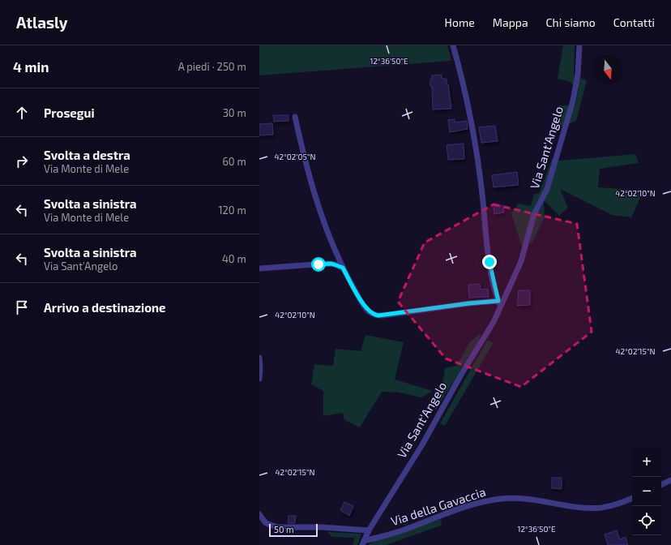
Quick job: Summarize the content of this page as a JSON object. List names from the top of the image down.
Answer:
{
  "streets": {
    "street": ["Via Sant'Angelo", "Via della Gavaccia"]
  },
  "crossings": [
    ["Via Sant'Angelo", "Via della Gavaccia"]
  ],
  "scale_bar": "50 m",
  "north": "bottom",
  "page": {
    "header": "Atlasly",
    "nav": [
      "Home",
      "Mappa",
      "Chi siamo",
      "Contatti"
    ],
    "heading": ["4 min", "A piedi · 250 m"],
    "list": [
      ["Prosegui", "30 m"],
      ["Svolta a destra", "Via Monte di Mele", "60 m"],
      ["Svolta a sinistra", "Via Monte di Mele", "120 m"],
      ["Svolta a sinistra", "Via Sant'Angelo", "40 m"],
      "Arrivo a destinazione"
    ],
    "map_buttons": ["+", "−"],
    "scale": "50 m"
  },
  "coordinates": [
    "12°36'50\"E",
    "42°02'05\"N",
    "42°02'10\"N",
    "42°02'15\"N"
  ]
}
